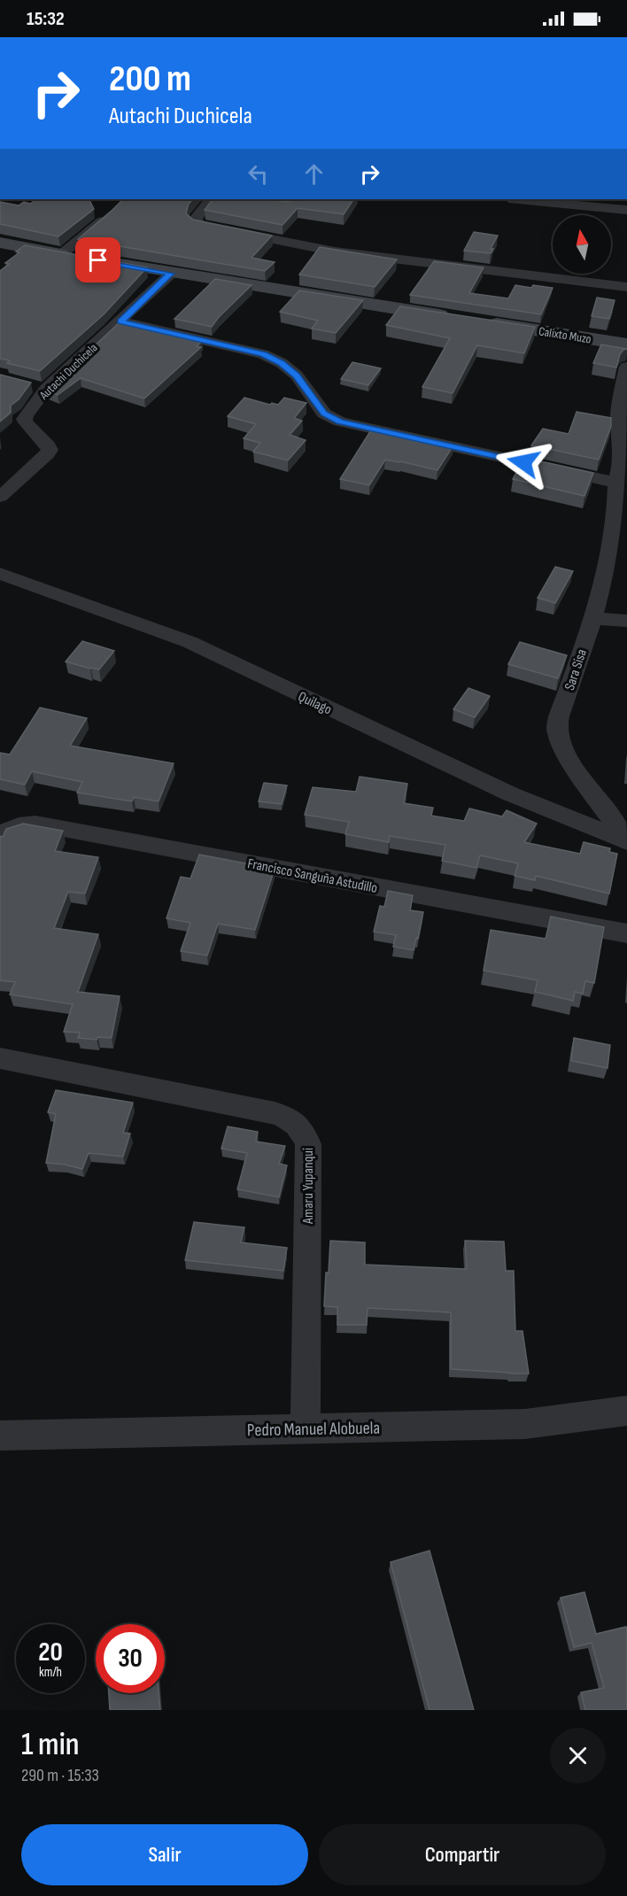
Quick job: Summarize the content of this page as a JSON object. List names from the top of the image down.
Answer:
{
  "streets": {
    "street": [
      "Calixto Muzo",
      "Autachi Duchicela",
      "Sara Sisa",
      "Quilago",
      "Francisco Sanguña Astudillo",
      "Amaru Yupanqui",
      "Pedro Manuel Alobuela"
    ]
  },
  "crossings": [
    ["Sara Sisa", "Quilago"],
    ["Amaru Yupanqui", "Pedro Manuel Alobuela"]
  ],
  "north": "top",
  "page": {
    "status": "15:32",
    "turn": ["200 m", "Autachi Duchicela"],
    "speed": "20 km/h",
    "limit": "30",
    "heading": ["1 min", "290 m · 15:33"],
    "buttons": ["Salir", "Compartir"]
  }
}
